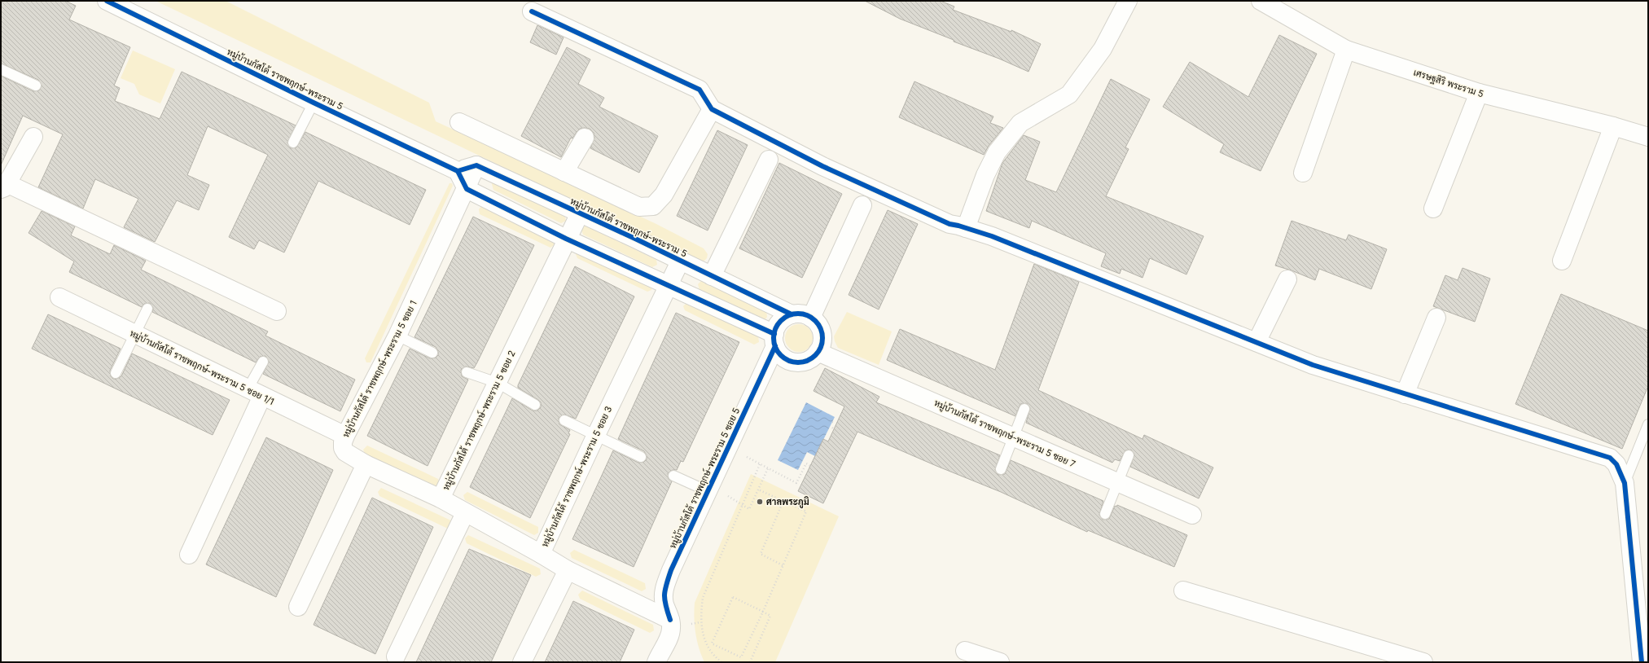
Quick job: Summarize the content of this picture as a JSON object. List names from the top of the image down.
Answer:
{
  "streets": {
    "street": [
      "หมู่บ้านกัสโต้ ราชพฤกษ์-พระราม 5",
      "เศรษฐสิริ พระราม 5",
      "หมู่บ้านกัสโต้ ราชพฤกษ์-พระราม 5 ซอย 1/1",
      "หมู่บ้านกัสโต้ ราชพฤกษ์-พระราม 5 ซอย 1",
      "หมู่บ้านกัสโต้ ราชพฤกษ์-พระราม 5 ซอย 2",
      "หมู่บ้านกัสโต้ ราชพฤกษ์-พระราม 5 ซอย 7",
      "หมู่บ้านกัสโต้ ราชพฤกษ์-พระราม 5 ซอย 3",
      "หมู่บ้านกัสโต้ ราชพฤกษ์-พระราม 5 ซอย 5"
    ]
  },
  "crossings": [
    ["หมู่บ้านกัสโต้ ราชพฤกษ์-พระราม 5", "หมู่บ้านกัสโต้ ราชพฤกษ์-พระราม 5 ซอย 2"],
    ["หมู่บ้านกัสโต้ ราชพฤกษ์-พระราม 5", "หมู่บ้านกัสโต้ ราชพฤกษ์-พระราม 5 ซอย 7"],
    ["หมู่บ้านกัสโต้ ราชพฤกษ์-พระราม 5", "หมู่บ้านกัสโต้ ราชพฤกษ์-พระราม 5 ซอย 3"],
    ["หมู่บ้านกัสโต้ ราชพฤกษ์-พระราม 5", "หมู่บ้านกัสโต้ ราชพฤกษ์-พระราม 5 ซอย 5"],
    ["หมู่บ้านกัสโต้ ราชพฤกษ์-พระราม 5 ซอย 1/1", "หมู่บ้านกัสโต้ ราชพฤกษ์-พระราม 5 ซอย 1"],
    ["หมู่บ้านกัสโต้ ราชพฤกษ์-พระราม 5 ซอย 1", "หมู่บ้านกัสโต้ ราชพฤกษ์-พระราม 5 ซอย 2"],
    ["หมู่บ้านกัสโต้ ราชพฤกษ์-พระราม 5 ซอย 2", "หมู่บ้านกัสโต้ ราชพฤกษ์-พระราม 5 ซอย 3"],
    ["หมู่บ้านกัสโต้ ราชพฤกษ์-พระราม 5 ซอย 7", "หมู่บ้านกัสโต้ ราชพฤกษ์-พระราม 5 ซอย 5"],
    ["หมู่บ้านกัสโต้ ราชพฤกษ์-พระราม 5 ซอย 3", "หมู่บ้านกัสโต้ ราชพฤกษ์-พระราม 5 ซอย 5"]
  ],
  "places": ["ศาลพระภูมิ"]
}
